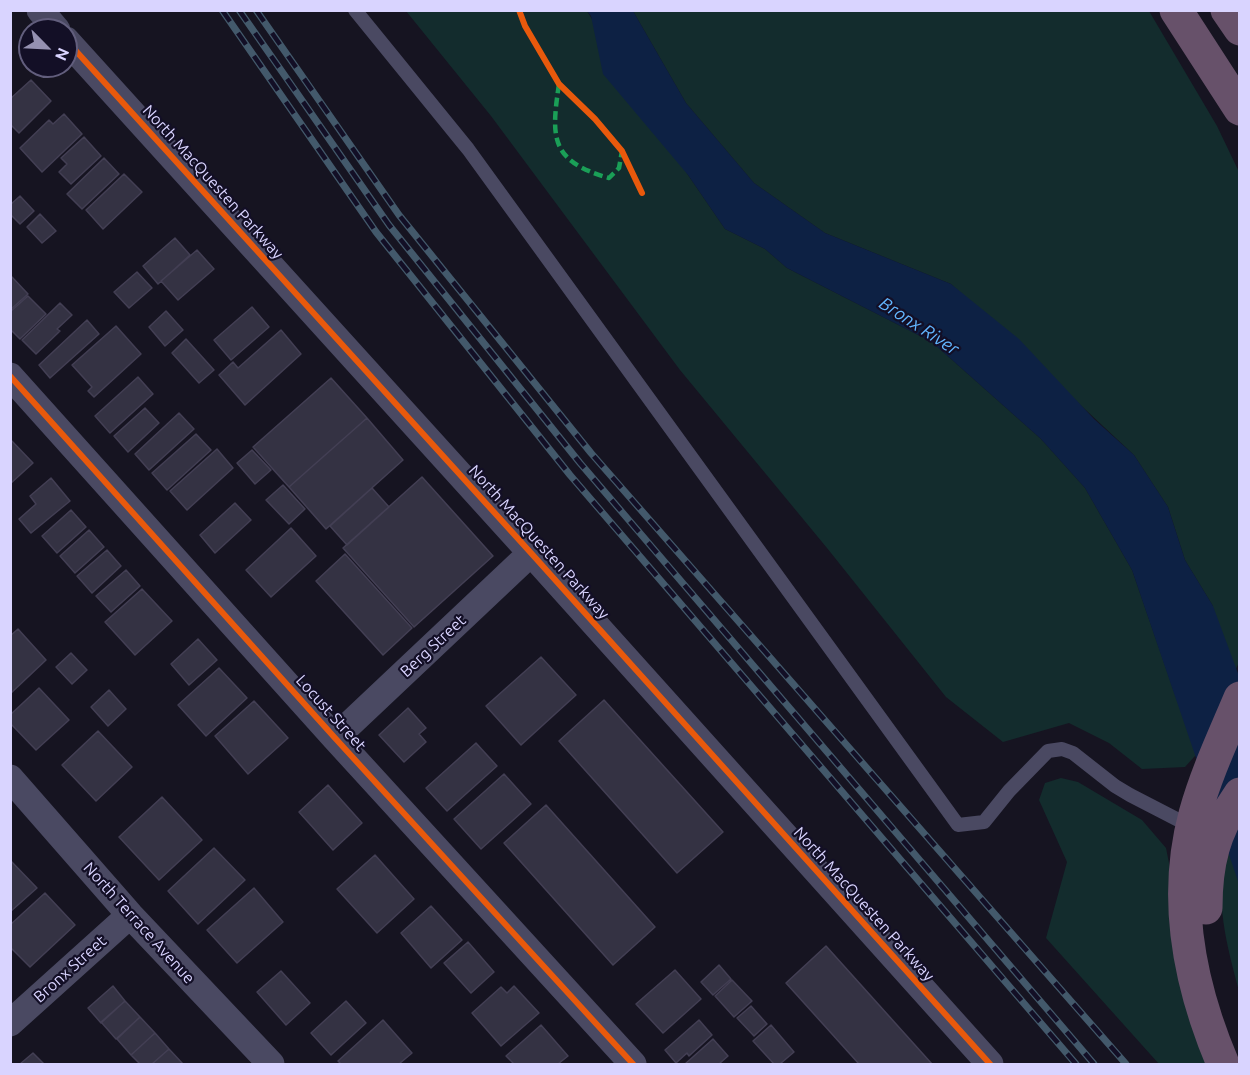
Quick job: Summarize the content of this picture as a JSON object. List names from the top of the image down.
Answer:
{
  "streets": {
    "street": [
      "North MacQuesten Parkway",
      "Berg Street",
      "Locust Street",
      "North Terrace Avenue",
      "Bronx Street"
    ]
  },
  "crossings": [
    ["North MacQuesten Parkway", "Berg Street"],
    ["Berg Street", "Locust Street"],
    ["North Terrace Avenue", "Bronx Street"]
  ],
  "water": ["Bronx River"],
  "north": "bottom right"
}
